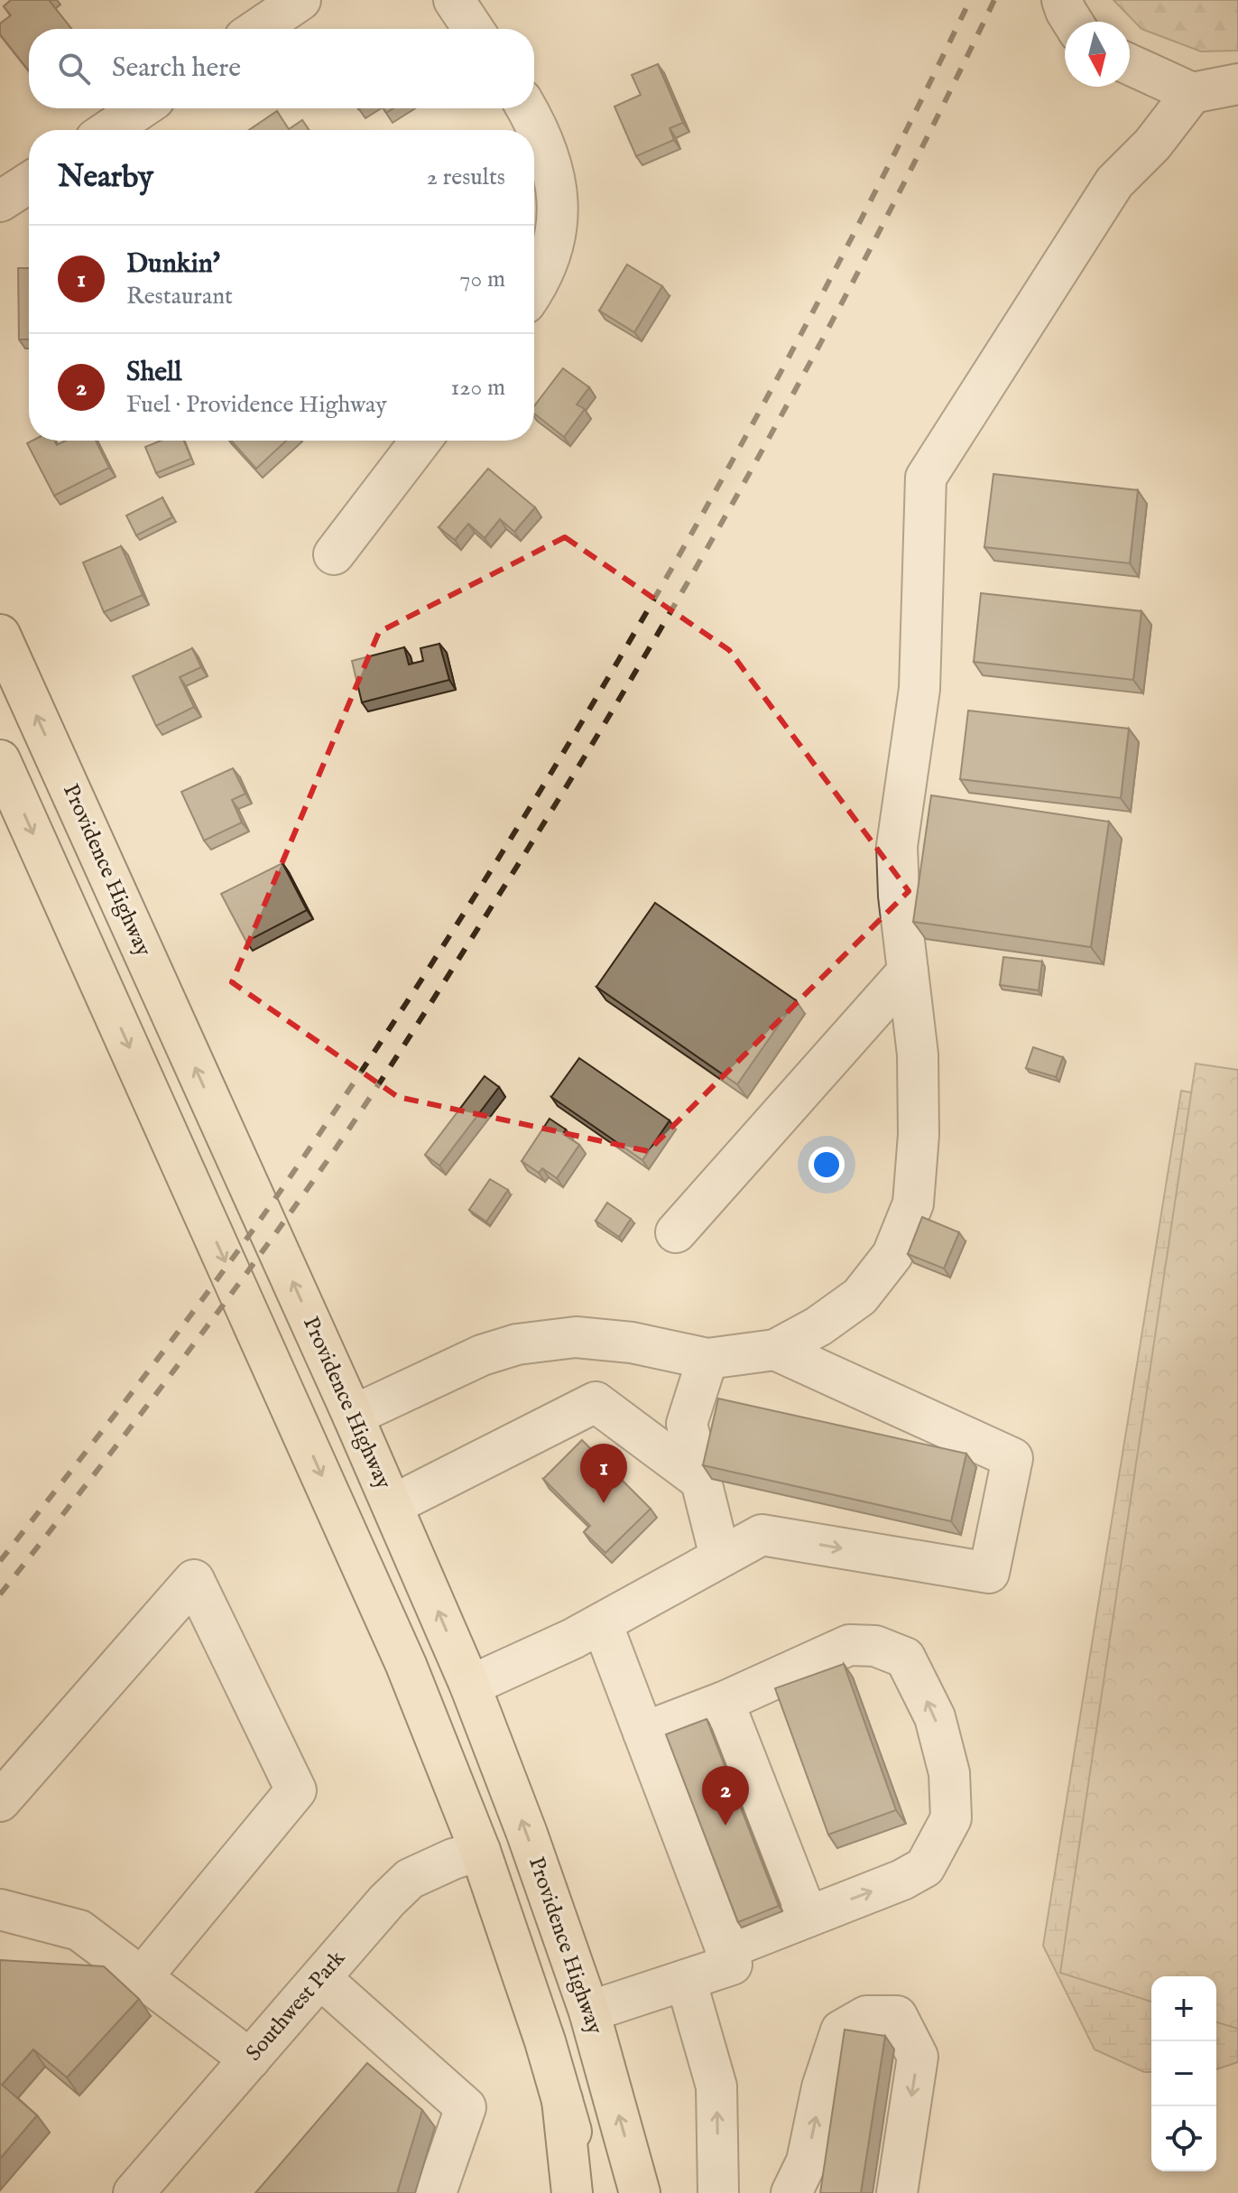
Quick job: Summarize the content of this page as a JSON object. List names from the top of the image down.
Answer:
{
  "streets": {
    "main road": ["Providence Highway"],
    "street": ["Southwest Park"]
  },
  "north": "bottom",
  "page": {
    "search": "Search here",
    "heading": ["Nearby", "2 results"],
    "list": [
      {
        "mark": "1",
        "name": "Dunkin'",
        "note": "Restaurant",
        "value": "70 m"
      },
      {
        "mark": "2",
        "name": "Shell",
        "note": "Fuel · Providence Highway",
        "value": "120 m"
      }
    ],
    "pins": ["1", "2"],
    "map_buttons": ["+", "−"]
  }
}
